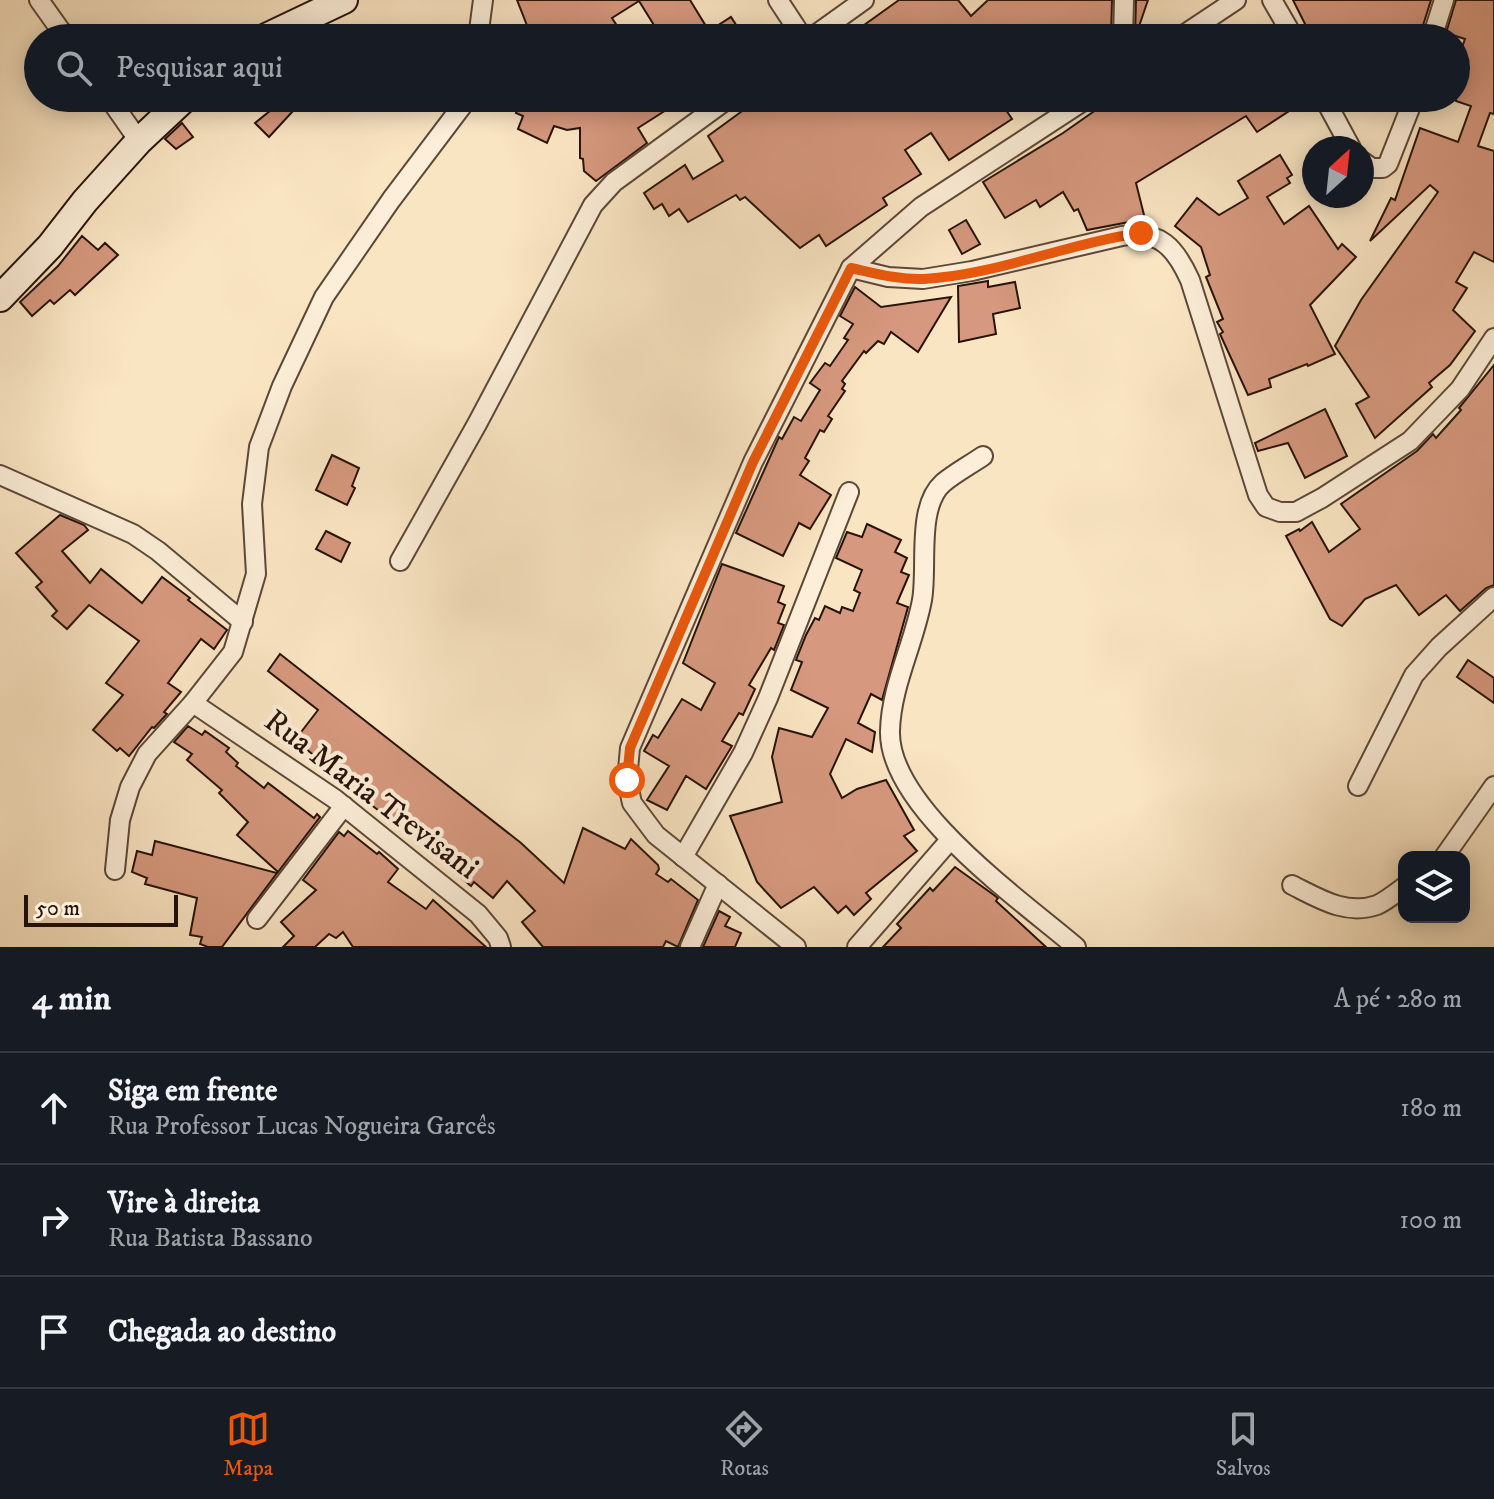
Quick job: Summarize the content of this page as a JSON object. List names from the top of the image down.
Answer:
{
  "streets": {
    "street": ["Rua Maria Trevisani"]
  },
  "scale_bar": "50 m",
  "north": "top right",
  "page": {
    "search": "Pesquisar aqui",
    "scale": "50 m",
    "heading": ["4 min", "A pé · 280 m"],
    "list": [
      ["Siga em frente", "Rua Professor Lucas Nogueira Garcês", "180 m"],
      ["Vire à direita", "Rua Batista Bassano", "100 m"],
      "Chegada ao destino"
    ],
    "nav": ["Mapa", "Rotas", "Salvos"]
  }
}
